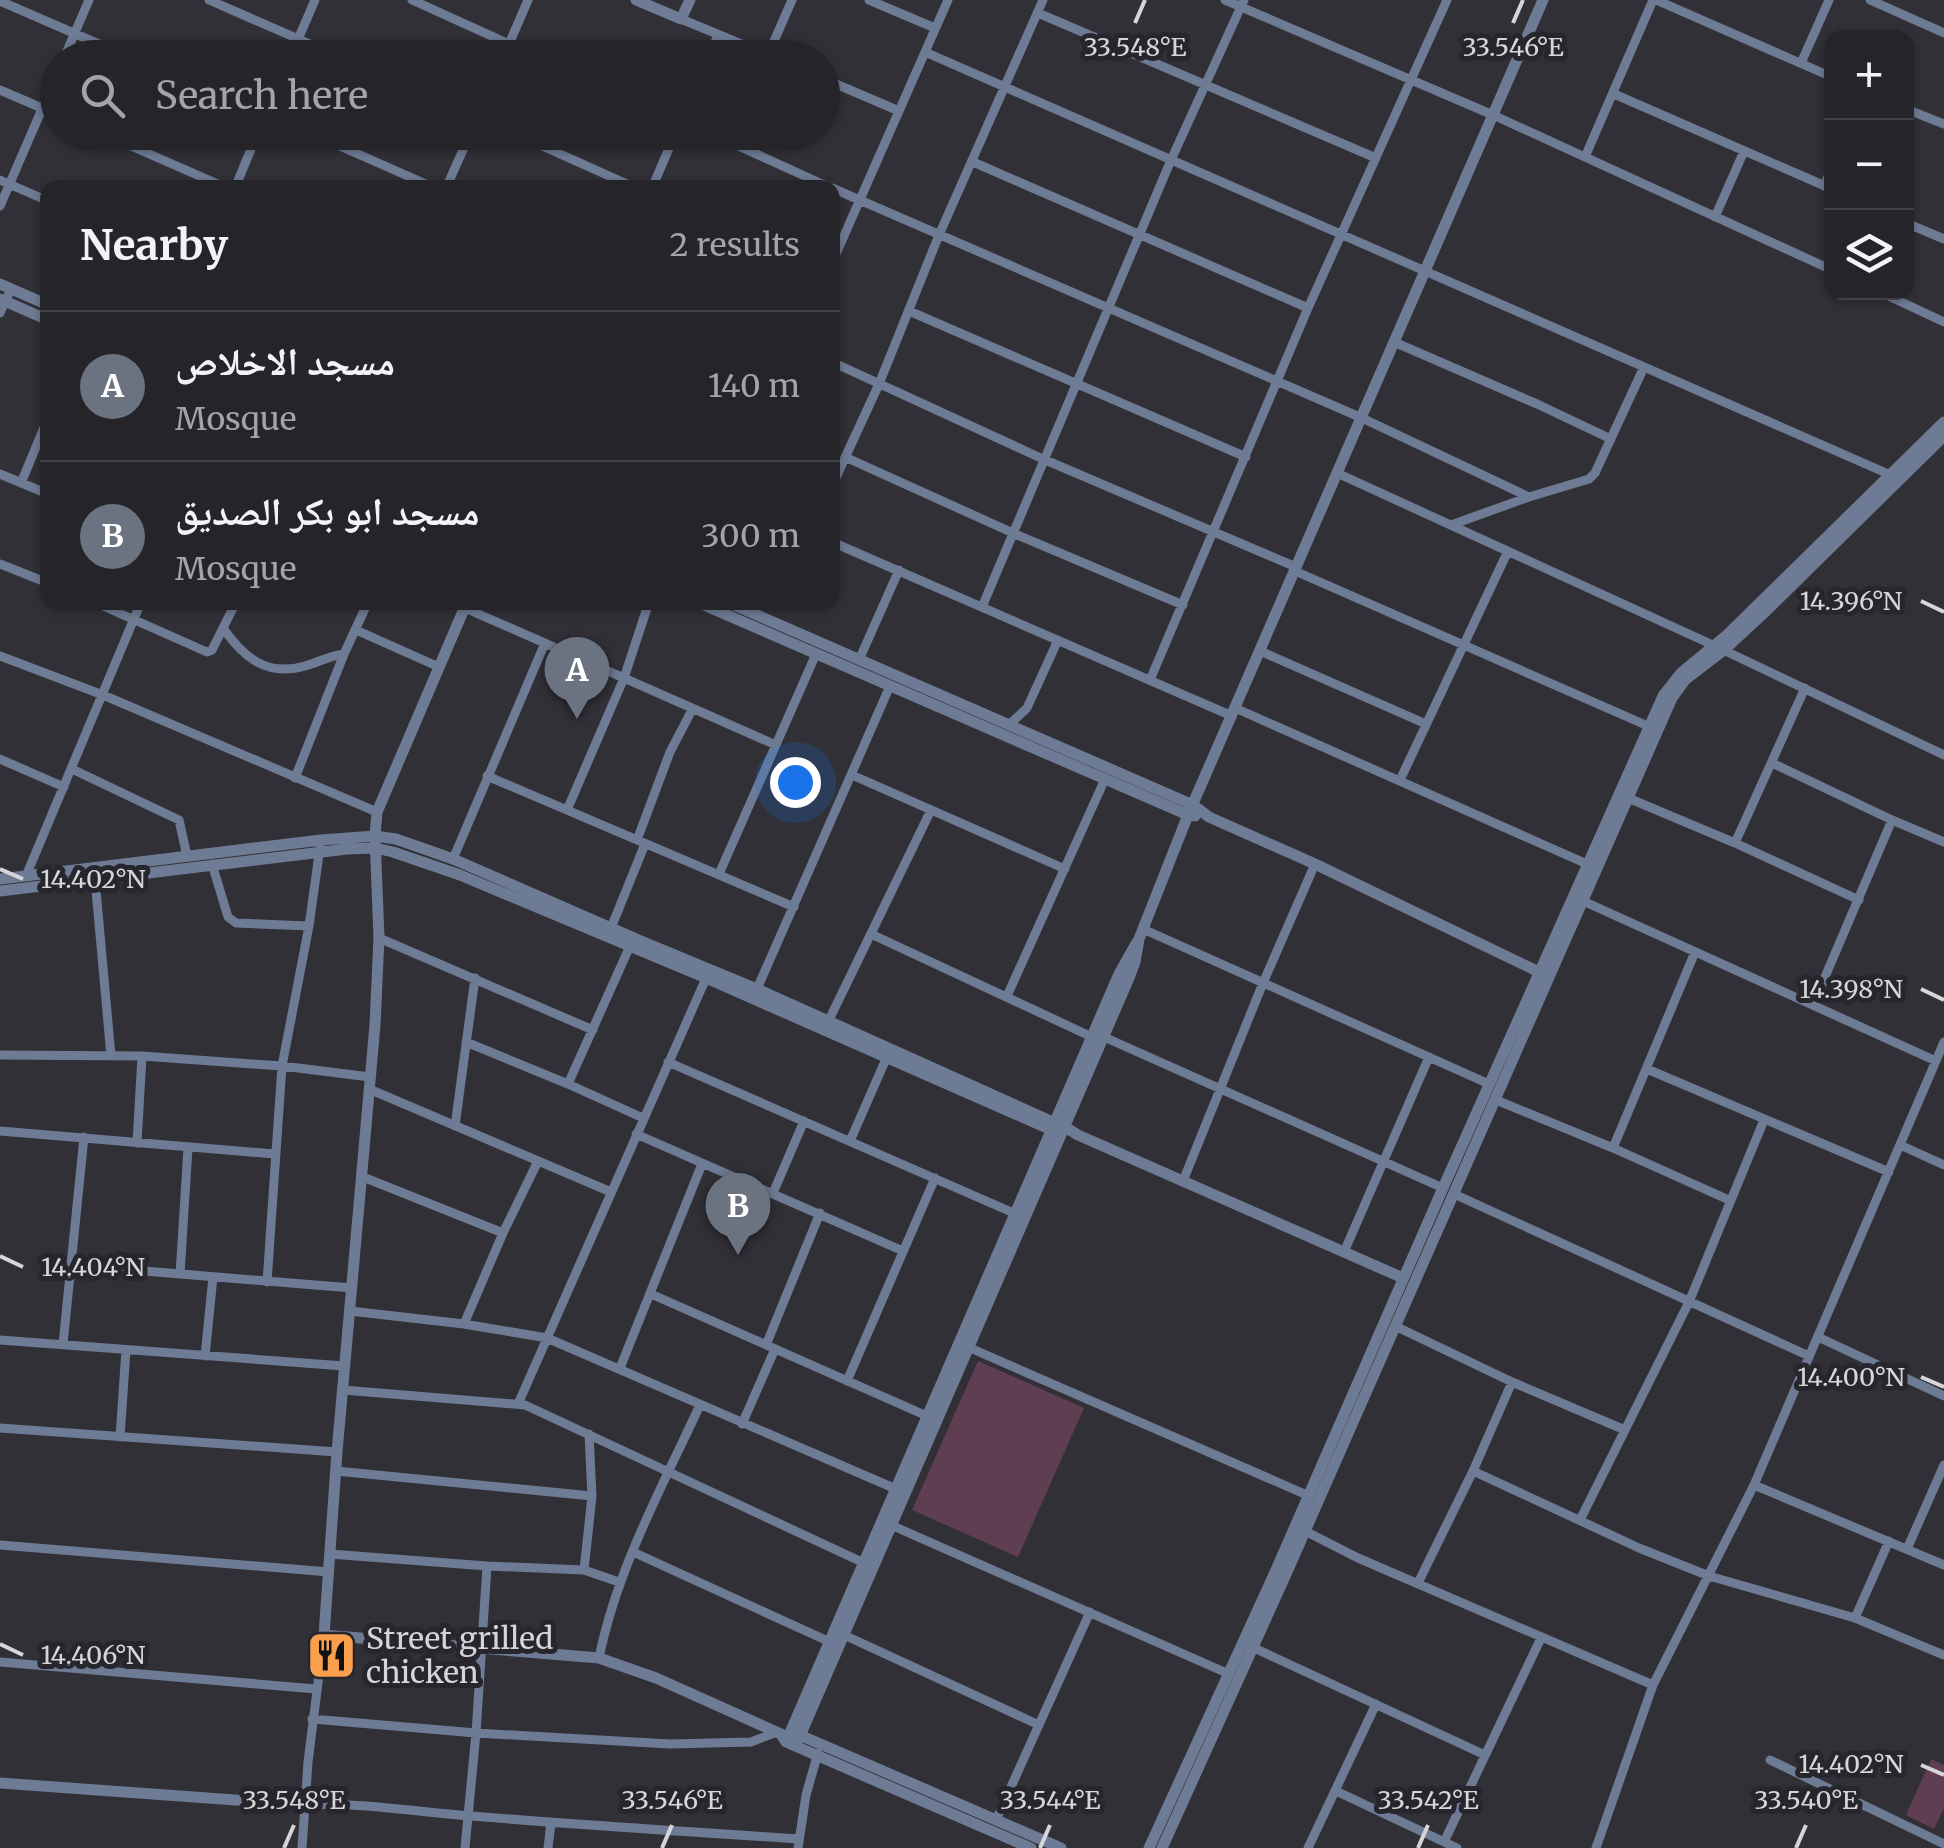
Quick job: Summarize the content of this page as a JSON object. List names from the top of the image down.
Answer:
{
  "places": {
    "restaurant": ["Street grilled chicken"]
  },
  "page": {
    "map_buttons": ["+", "−"],
    "search": "Search here",
    "heading": ["Nearby", "2 results"],
    "list": [
      {
        "mark": "A",
        "name": "مسجد الاخلاص",
        "note": "Mosque",
        "value": "140 m"
      },
      {
        "mark": "B",
        "name": "مسجد ابو بكر الصديق",
        "note": "Mosque",
        "value": "300 m"
      }
    ],
    "pins": ["A", "B"]
  },
  "coordinates": [
    "33.548°E",
    "33.546°E",
    "14.396°N",
    "14.402°N",
    "14.398°N",
    "14.404°N",
    "14.400°N",
    "14.406°N",
    "33.544°E",
    "33.542°E",
    "33.540°E"
  ]
}
